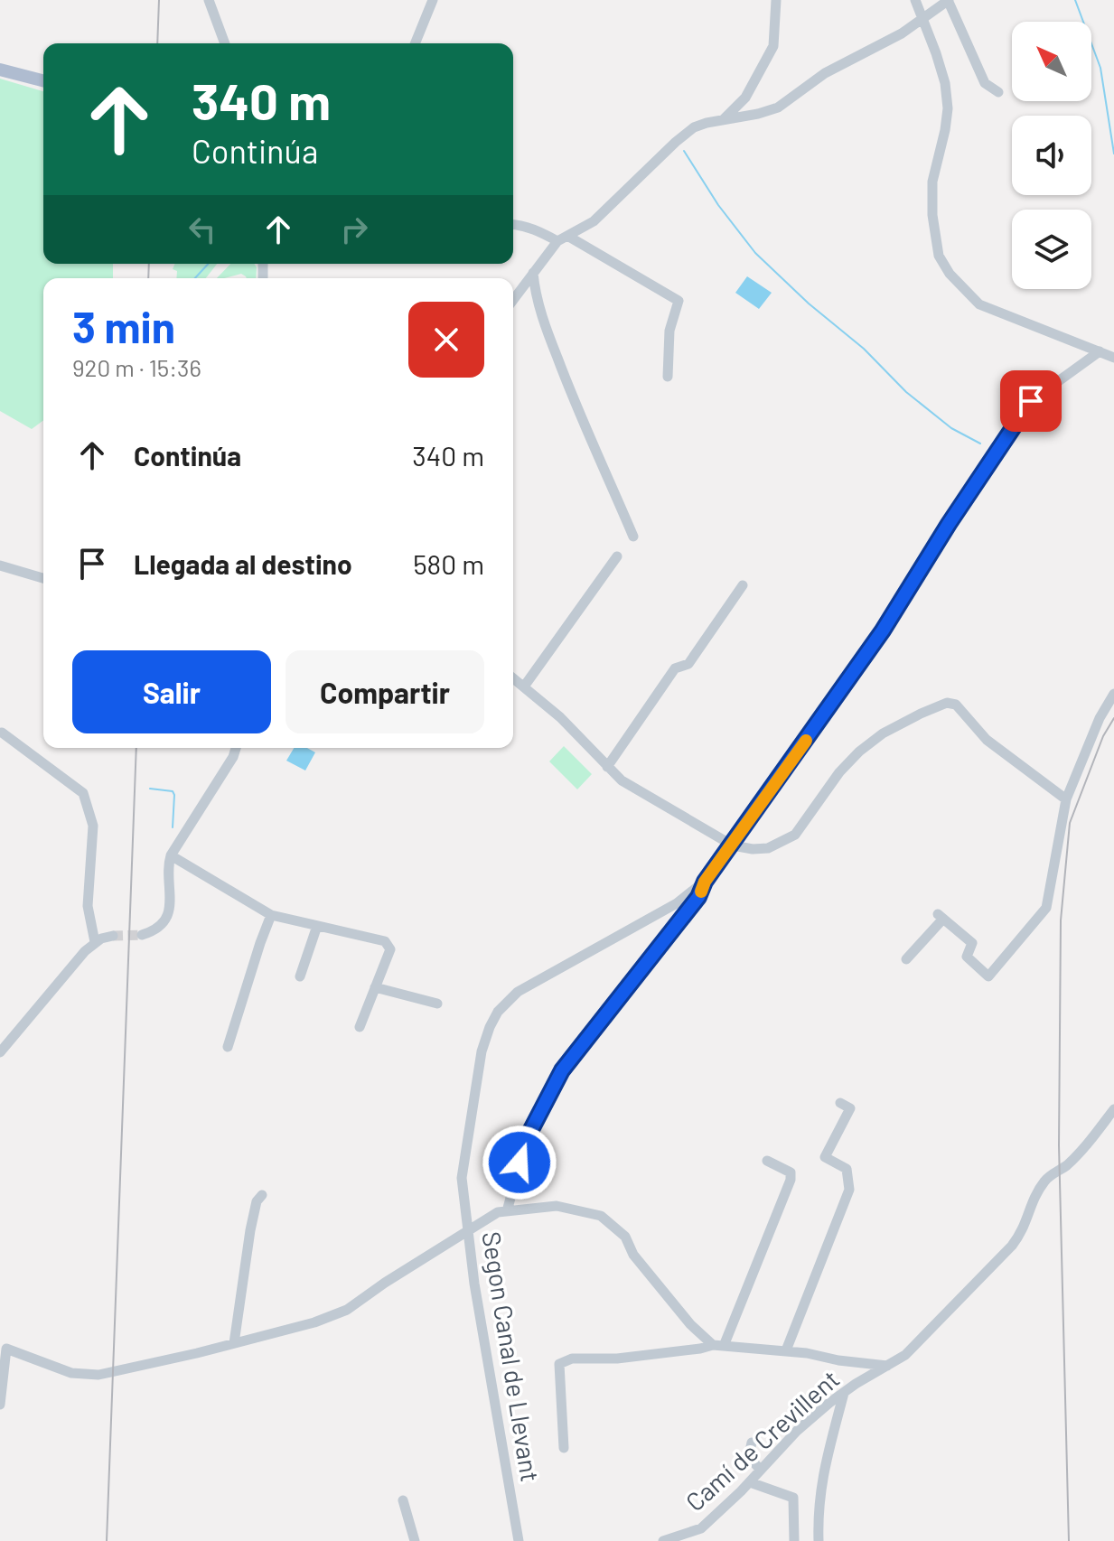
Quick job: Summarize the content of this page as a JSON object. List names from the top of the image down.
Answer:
{
  "streets": {
    "street": ["Segon Canal de Llevant", "Camí de Crevillent"]
  },
  "north": "top left",
  "page": {
    "turn": ["340 m", "Continúa"],
    "heading": ["3 min", "920 m · 15:36"],
    "list": [
      {
        "name": "Continúa",
        "value": "340 m"
      },
      {
        "name": "Llegada al destino",
        "value": "580 m"
      }
    ],
    "buttons": ["Salir", "Compartir"]
  }
}
